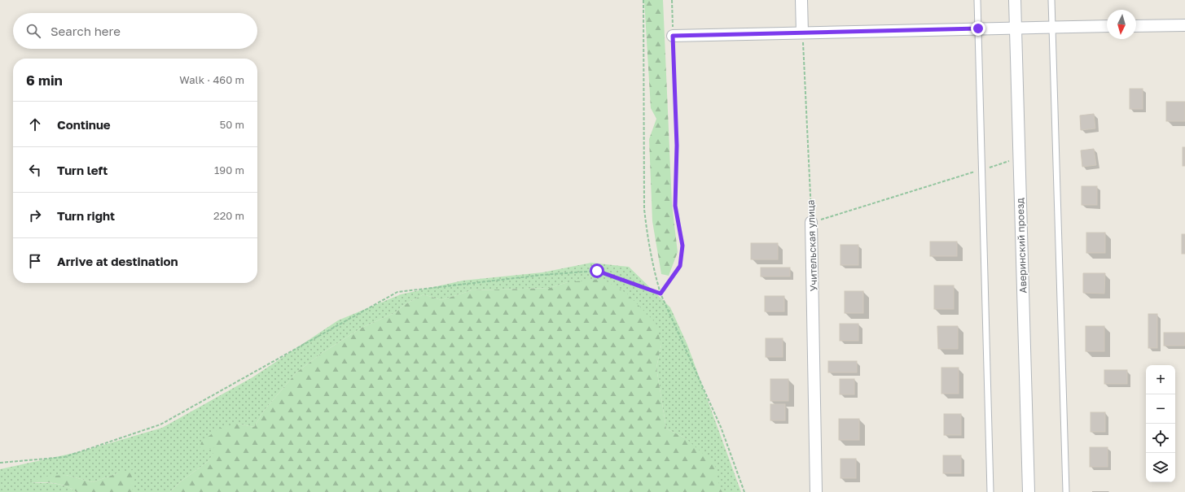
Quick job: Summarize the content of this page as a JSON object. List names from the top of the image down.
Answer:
{
  "streets": {
    "street": ["Учительская улица", "Аверинский проезд"]
  },
  "north": "bottom",
  "page": {
    "search": "Search here",
    "heading": ["6 min", "Walk · 460 m"],
    "list": [
      ["Continue", "50 m"],
      ["Turn left", "190 m"],
      ["Turn right", "220 m"],
      "Arrive at destination"
    ],
    "map_buttons": ["+", "−"]
  }
}
